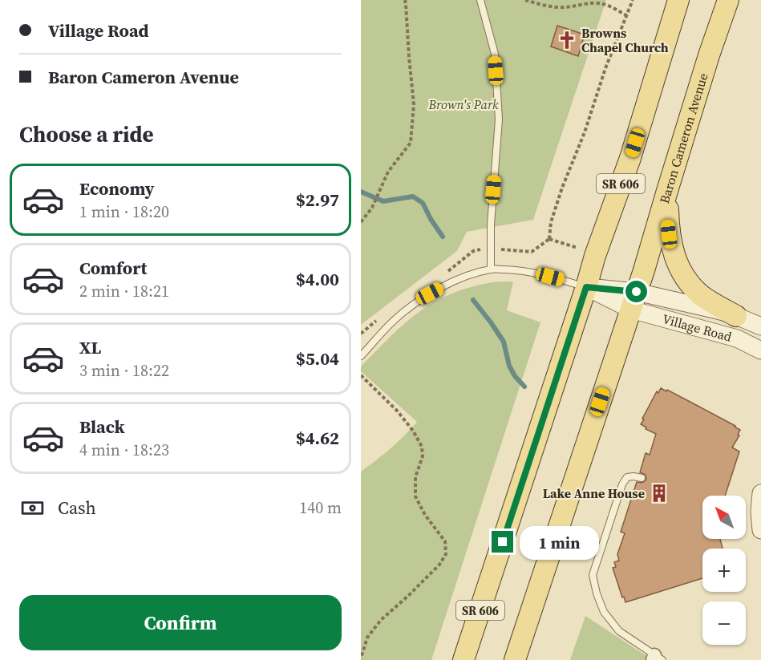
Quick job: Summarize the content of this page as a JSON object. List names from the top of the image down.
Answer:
{
  "streets": {
    "main road": ["Baron Cameron Avenue", "SR 606"],
    "street": ["Village Road"]
  },
  "crossings": [
    ["Baron Cameron Avenue", "Village Road"],
    ["SR 606", "Village Road"]
  ],
  "parks": ["Brown's Park"],
  "places": {
    "church": ["Browns Chapel Church"],
    "building": ["Lake Anne House"]
  },
  "north": "top left",
  "page": {
    "banner": ["Village Road", "Baron Cameron Avenue"],
    "heading": "Choose a ride",
    "list": [
      {
        "name": "Economy",
        "note": "1 min · 18:20",
        "value": "$2.97"
      },
      {
        "name": "Comfort",
        "note": "2 min · 18:21",
        "value": "$4.00"
      },
      {
        "name": "XL",
        "note": "3 min · 18:22",
        "value": "$5.04"
      },
      {
        "name": "Black",
        "note": "4 min · 18:23",
        "value": "$4.62"
      }
    ],
    "pay": ["Cash", "140 m"],
    "map_buttons": ["+", "−"],
    "bubble": "1 min",
    "buttons": "Confirm"
  }
}
